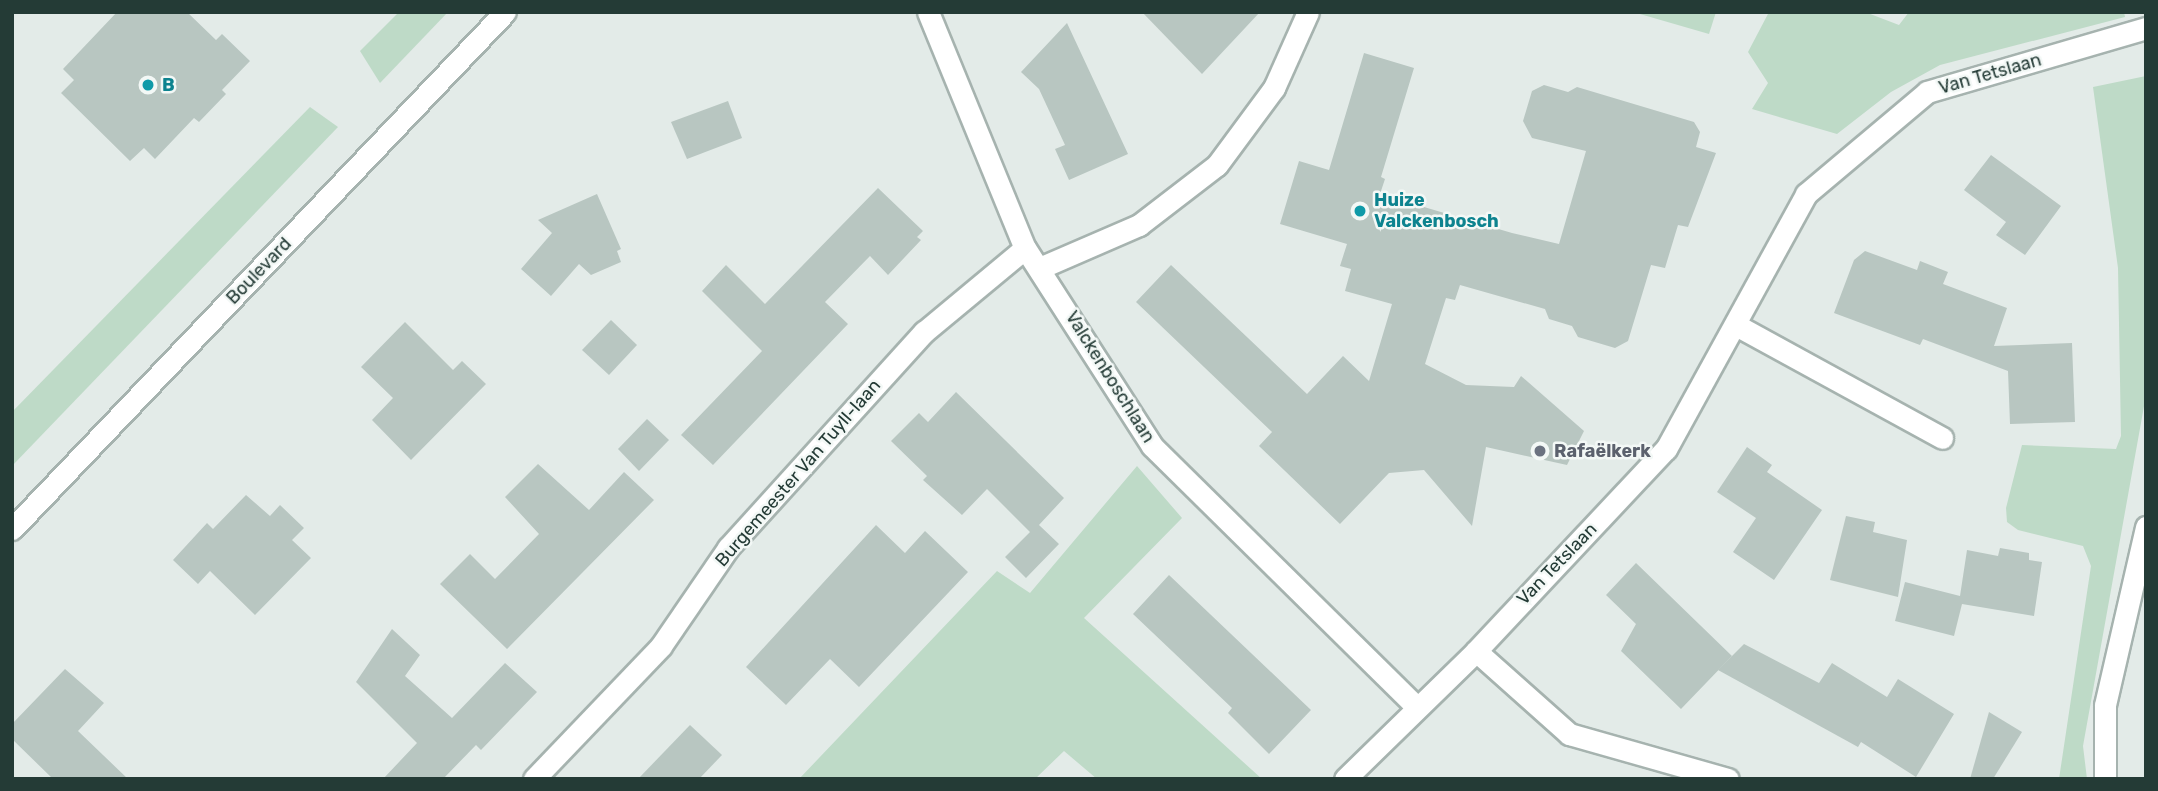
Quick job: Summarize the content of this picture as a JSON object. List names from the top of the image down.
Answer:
{
  "streets": {
    "street": [
      "Van Tetslaan",
      "Boulevard",
      "Valckenboschlaan",
      "Burgemeester Van Tuyll-laan"
    ]
  },
  "crossings": [
    ["Van Tetslaan", "Valckenboschlaan"],
    ["Valckenboschlaan", "Burgemeester Van Tuyll-laan"]
  ],
  "places": ["B", "Huize Valckenbosch", "Rafaëlkerk"]
}
